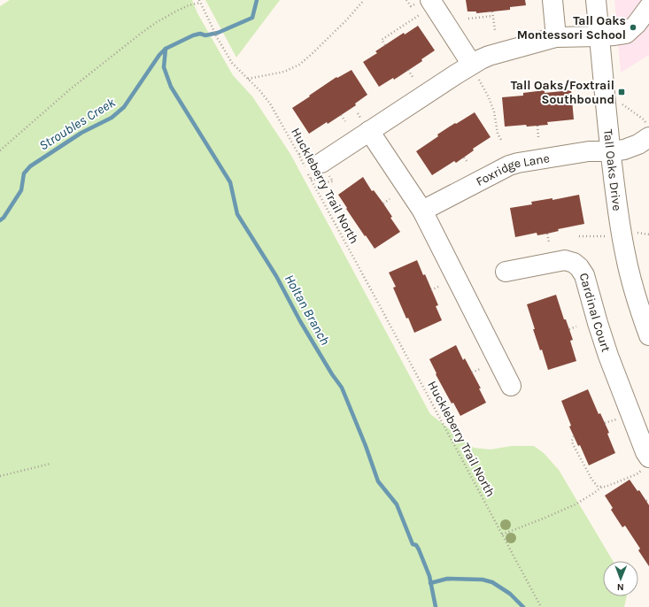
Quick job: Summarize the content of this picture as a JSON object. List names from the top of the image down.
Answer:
{
  "streets": {
    "street": ["Tall Oaks Drive", "Foxridge Lane", "Cardinal Court"],
    "path": ["Huckleberry Trail North"]
  },
  "crossings": [
    ["Tall Oaks Drive", "Foxridge Lane"]
  ],
  "water": ["Stroubles Creek", "Holtan Branch"],
  "places": {
    "other": ["Tall Oaks Montessori School"],
    "transit": ["Tall Oaks/Foxtrail Southbound"]
  },
  "north": "bottom"
}
